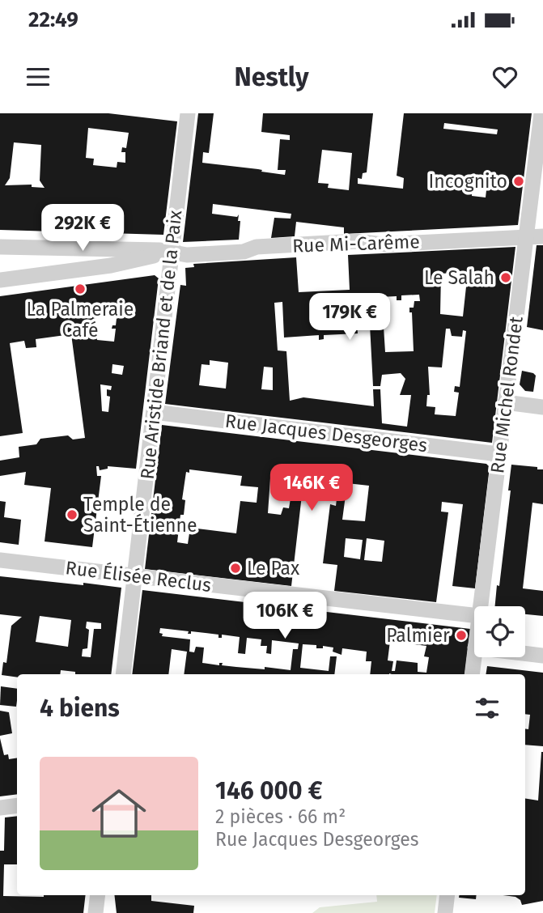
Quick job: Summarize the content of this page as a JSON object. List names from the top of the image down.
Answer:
{
  "streets": {
    "street": [
      "Rue Mi-Carême",
      "Rue Aristide Briand et de la Paix",
      "Rue Michel Rondet",
      "Rue Jacques Desgeorges",
      "Rue Élisée Reclus"
    ]
  },
  "crossings": [
    ["Rue Mi-Carême", "Rue Aristide Briand et de la Paix"],
    ["Rue Mi-Carême", "Rue Michel Rondet"],
    ["Rue Aristide Briand et de la Paix", "Rue Jacques Desgeorges"],
    ["Rue Aristide Briand et de la Paix", "Rue Élisée Reclus"],
    ["Rue Michel Rondet", "Rue Jacques Desgeorges"]
  ],
  "places": [
    "Incognito",
    "Le Salah",
    "La Palmeraie Café",
    "Temple de Saint-Étienne",
    "Le Pax",
    "Palmier"
  ],
  "page": {
    "status": "22:49",
    "header": "Nestly",
    "price": [
      "292K €",
      "179K €",
      "146K €",
      "106K €"
    ],
    "heading": "4 biens",
    "list": [
      {
        "name": "146 000 €",
        "note": "2 pièces · 66 m² · Rue Jacques Desgeorges"
      }
    ]
  }
}
